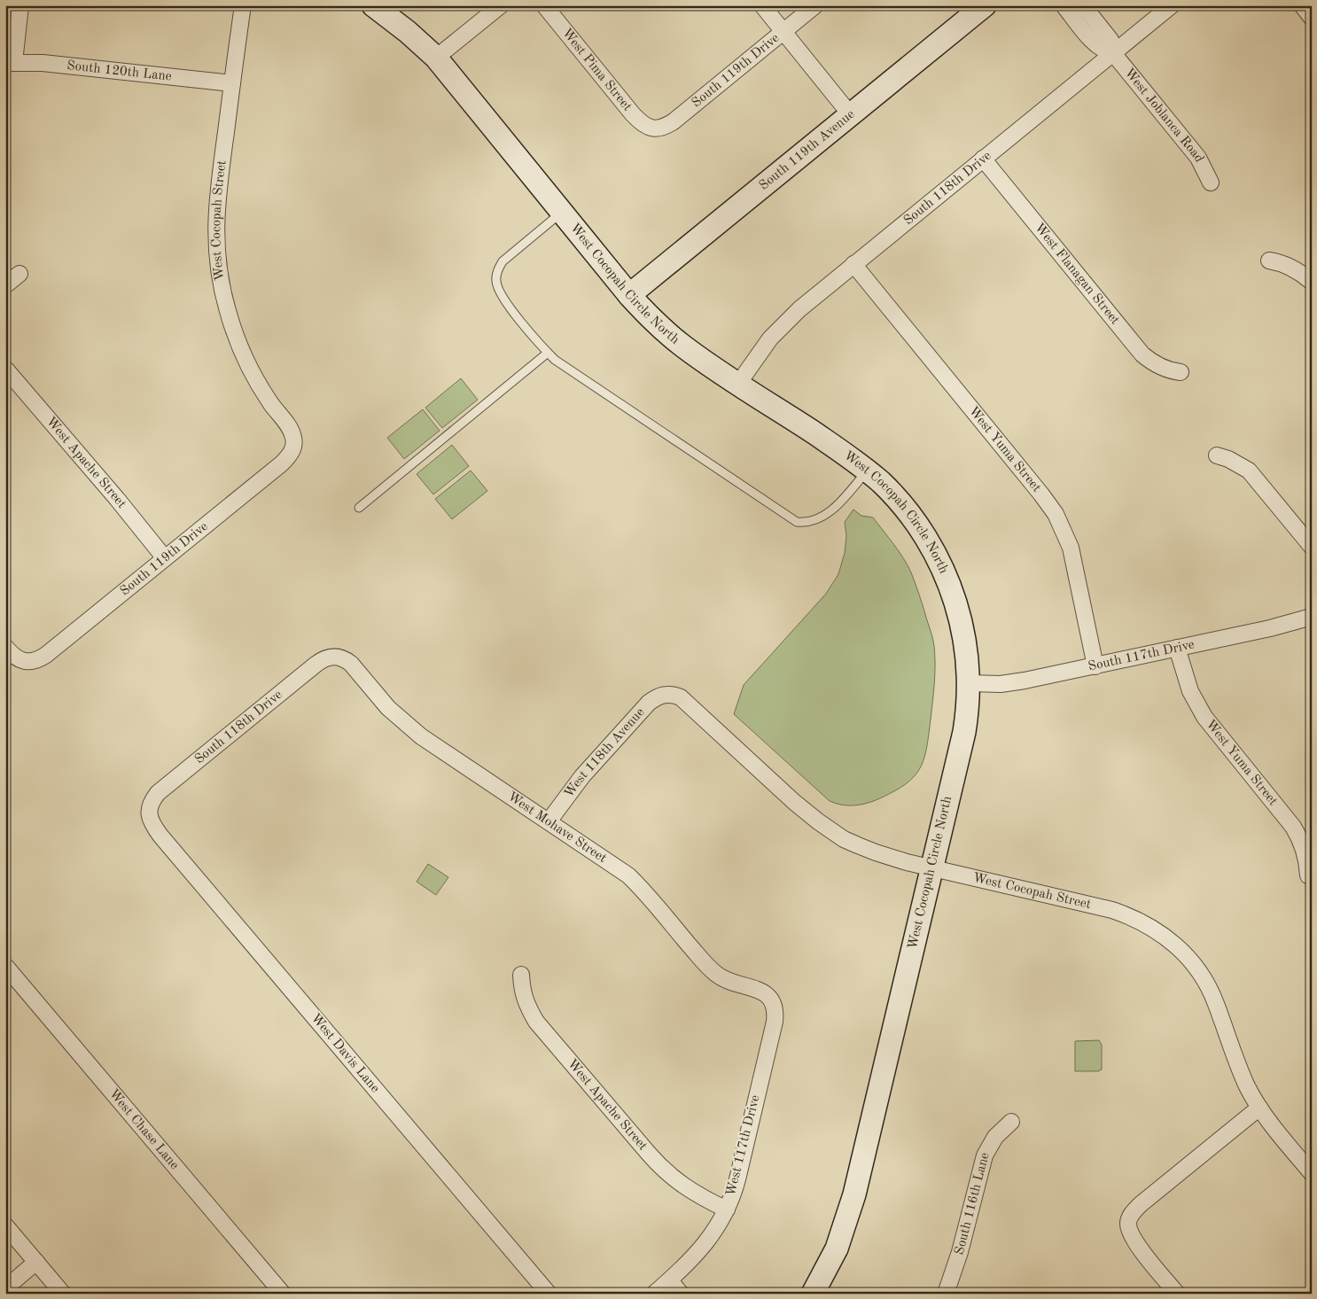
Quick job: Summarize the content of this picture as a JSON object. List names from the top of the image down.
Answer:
{
  "streets": {
    "street": [
      "West Pima Street",
      "South 120th Lane",
      "South 119th Drive",
      "West Joblanca Road",
      "South 119th Avenue",
      "South 118th Drive",
      "West Cocopah Street",
      "West Flanagan Street",
      "West Cocopah Circle North",
      "West Yuma Street",
      "West Apache Street",
      "South 117th Drive",
      "West 118th Avenue",
      "West Mohave Street",
      "West Davis Lane",
      "West Chase Lane",
      "West 117th Drive",
      "South 116th Lane"
    ]
  },
  "crossings": [
    ["West Pima Street", "South 119th Drive"],
    ["South 120th Lane", "West Cocopah Street"],
    ["South 119th Drive", "West Cocopah Street"],
    ["South 119th Drive", "West Apache Street"],
    ["West Joblanca Road", "South 118th Drive"],
    ["South 119th Avenue", "West Cocopah Circle North"],
    ["South 118th Drive", "West Flanagan Street"],
    ["South 118th Drive", "West Cocopah Circle North"],
    ["South 118th Drive", "West Yuma Street"],
    ["South 118th Drive", "West Mohave Street"],
    ["South 118th Drive", "West Davis Lane"],
    ["West Cocopah Street", "West Cocopah Circle North"],
    ["West Cocopah Street", "West 118th Avenue"],
    ["West Cocopah Circle North", "South 117th Drive"],
    ["West Yuma Street", "South 117th Drive"],
    ["West Apache Street", "West 117th Drive"],
    ["West 118th Avenue", "West Mohave Street"],
    ["West Mohave Street", "West 117th Drive"]
  ]
}
